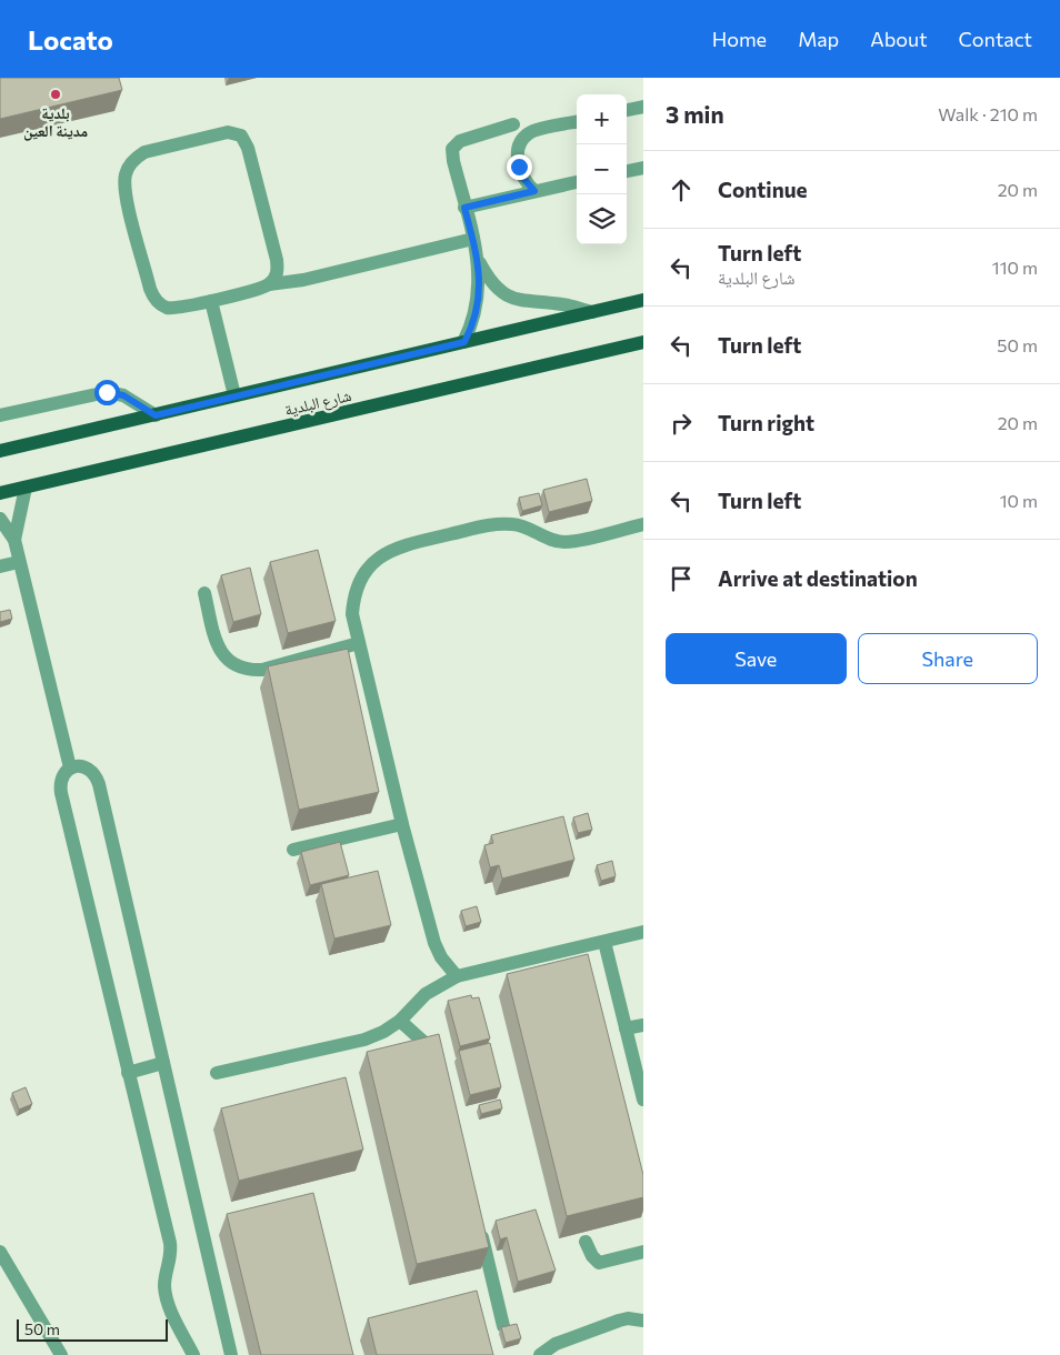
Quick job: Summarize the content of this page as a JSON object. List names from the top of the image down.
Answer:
{
  "streets": {
    "main road": ["شارع البلدية"]
  },
  "places": ["بلدية مدينة العين"],
  "scale_bar": "50 m",
  "page": {
    "header": "Locato",
    "nav": [
      "Home",
      "Map",
      "About",
      "Contact"
    ],
    "heading": ["3 min", "Walk · 210 m"],
    "map_buttons": ["+", "−"],
    "list": [
      ["Continue", "20 m"],
      ["Turn left", "شارع البلدية", "110 m"],
      ["Turn left", "50 m"],
      ["Turn right", "20 m"],
      ["Turn left", "10 m"],
      "Arrive at destination"
    ],
    "buttons": ["Save", "Share"],
    "scale": "50 m"
  }
}
